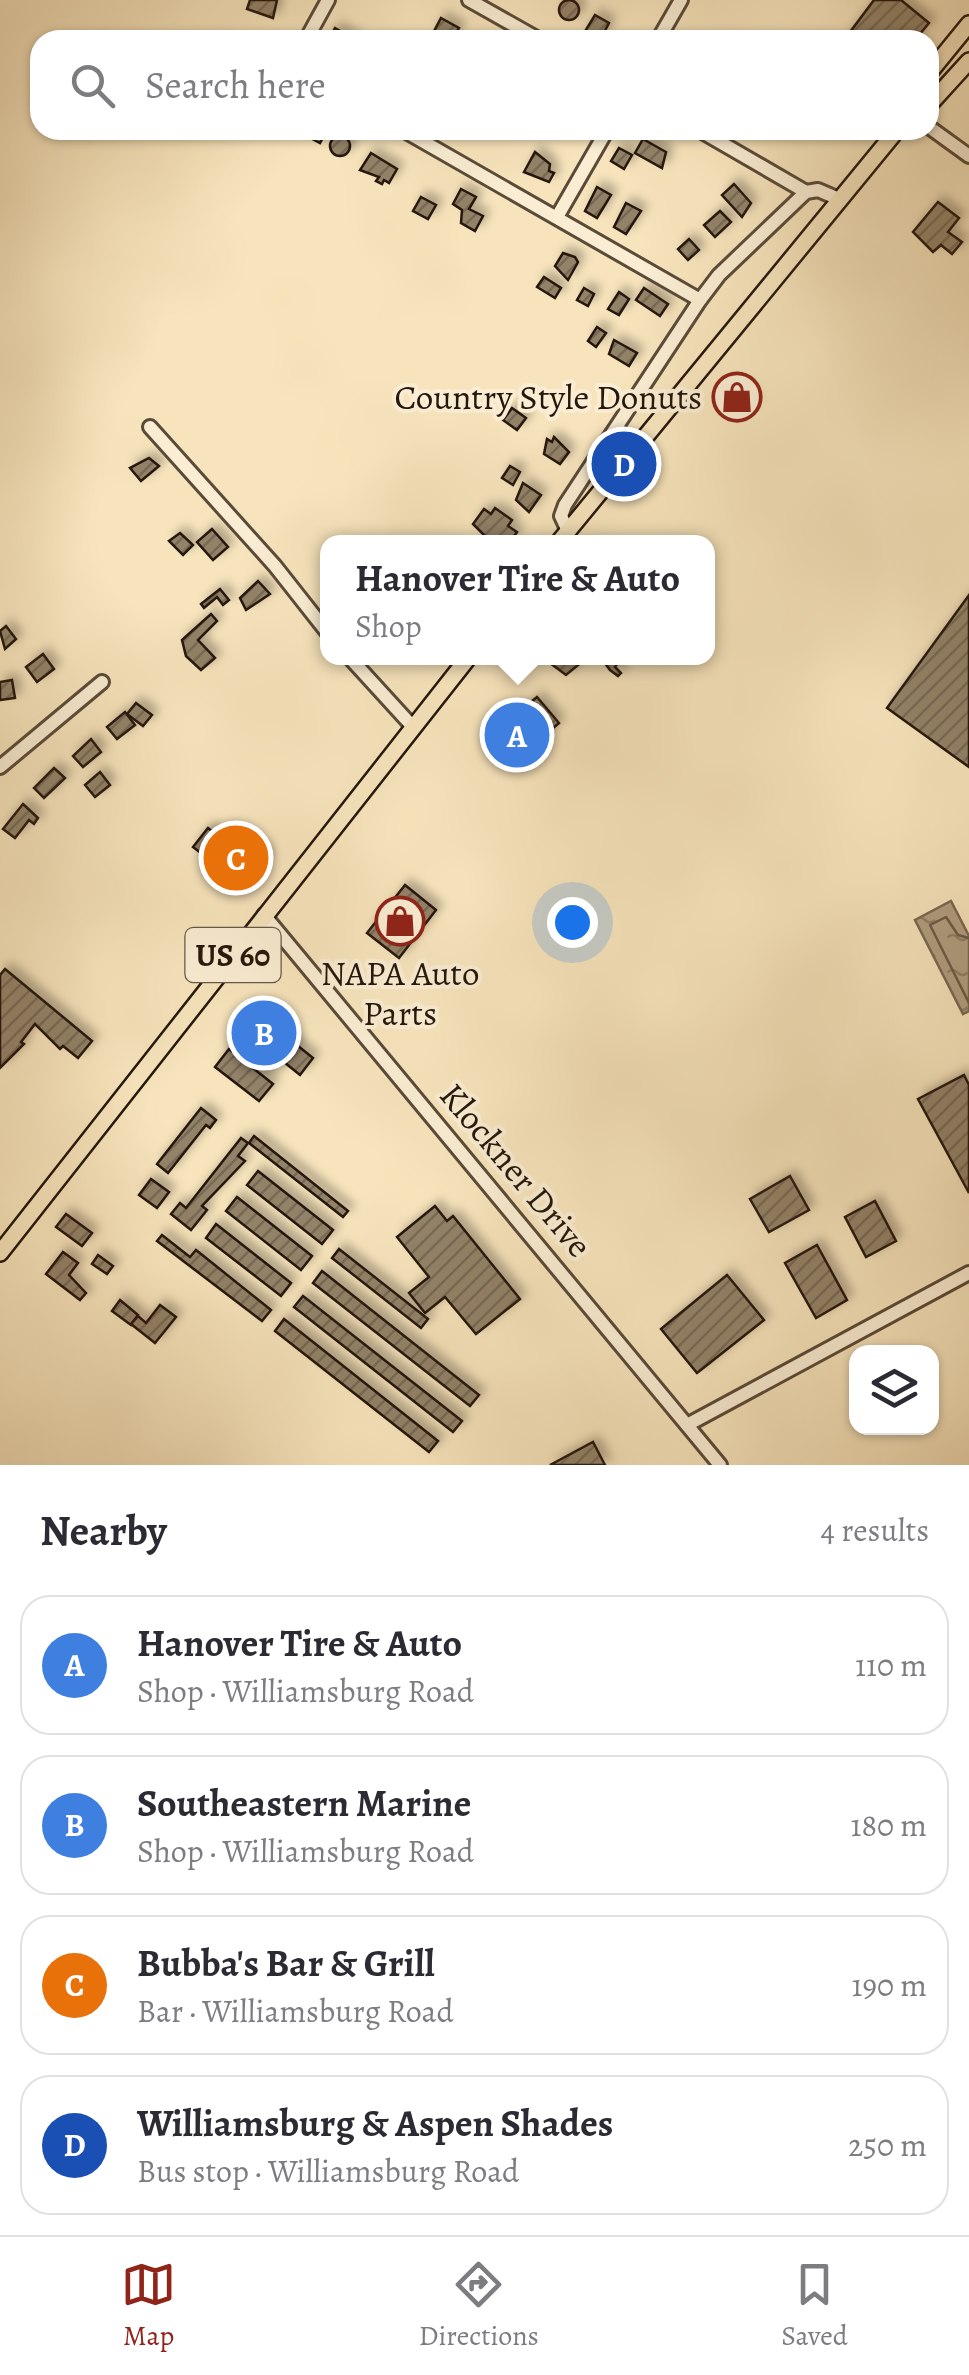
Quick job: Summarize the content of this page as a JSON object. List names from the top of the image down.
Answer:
{
  "streets": {
    "main road": ["US 60"],
    "street": ["Klockner Drive"]
  },
  "crossings": [
    ["US 60", "Klockner Drive"]
  ],
  "places": {
    "shop": ["Country Style Donuts", "NAPA Auto Parts"]
  },
  "page": {
    "search": "Search here",
    "pins": [
      "D",
      "A",
      "C",
      "B"
    ],
    "popup": ["Hanover Tire & Auto", "Shop"],
    "heading": ["Nearby", "4 results"],
    "list": [
      {
        "mark": "A",
        "name": "Hanover Tire & Auto",
        "note": "Shop · Williamsburg Road",
        "value": "110 m"
      },
      {
        "mark": "B",
        "name": "Southeastern Marine",
        "note": "Shop · Williamsburg Road",
        "value": "180 m"
      },
      {
        "mark": "C",
        "name": "Bubba's Bar & Grill",
        "note": "Bar · Williamsburg Road",
        "value": "190 m"
      },
      {
        "mark": "D",
        "name": "Williamsburg & Aspen Shades",
        "note": "Bus stop · Williamsburg Road",
        "value": "250 m"
      }
    ],
    "nav": ["Map", "Directions", "Saved"]
  }
}
